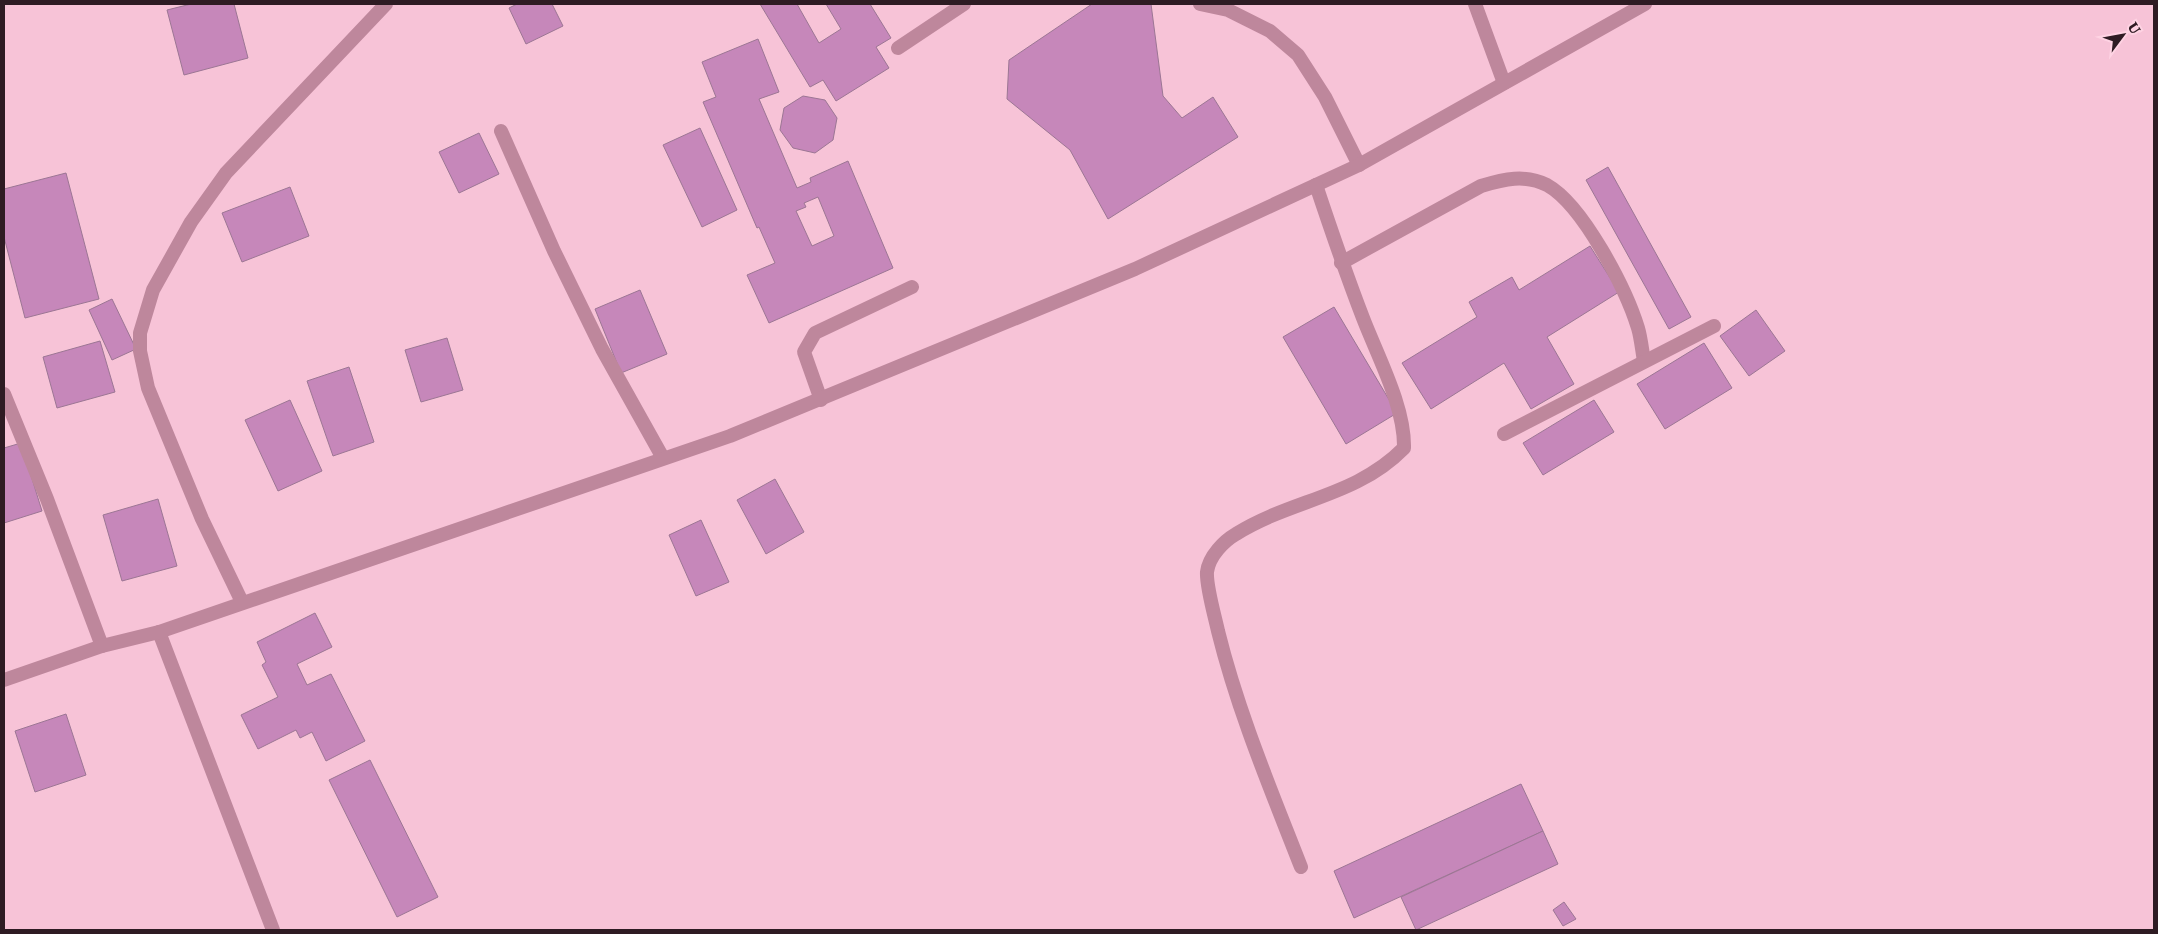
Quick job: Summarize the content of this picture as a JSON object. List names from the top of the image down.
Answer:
{
  "north": "top right"
}
